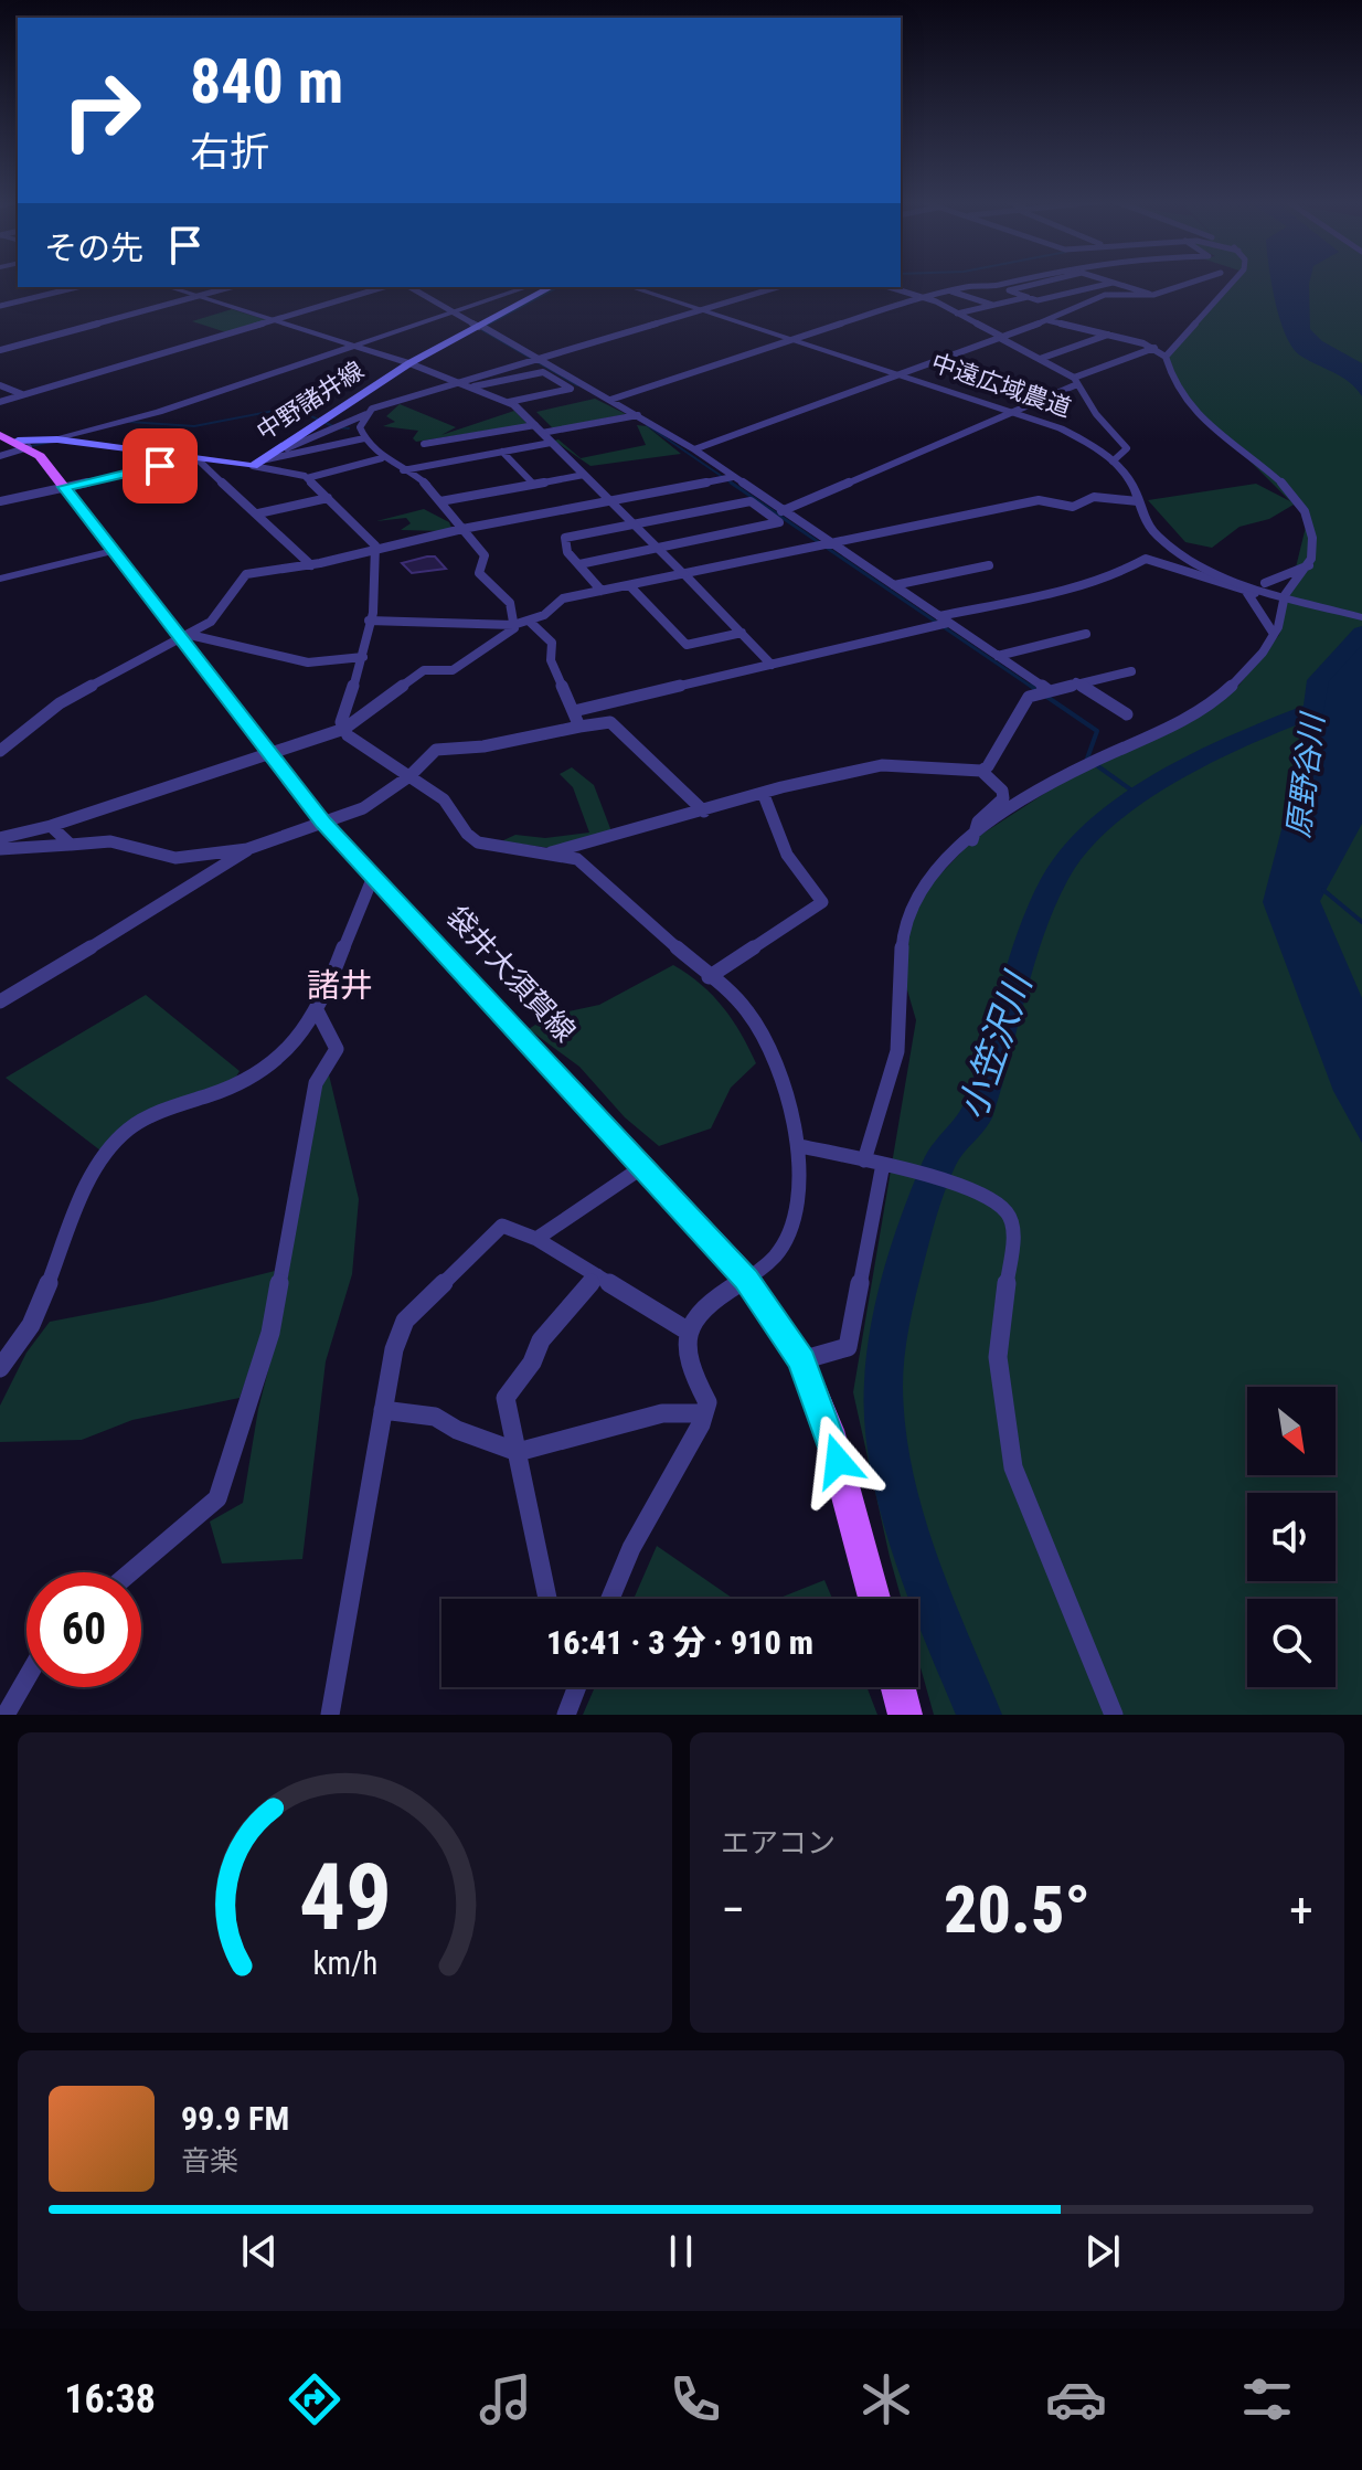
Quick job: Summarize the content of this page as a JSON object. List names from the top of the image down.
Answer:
{
  "streets": {
    "main road": ["中野諸井線", "袋井大須賀線"],
    "street": ["中遠広域農道"]
  },
  "crossings": [
    ["中野諸井線", "袋井大須賀線"]
  ],
  "districts": ["諸井"],
  "water": ["原野谷川", "小笠沢川"],
  "north": "bottom right",
  "page": {
    "turn": ["840 m", "右折"],
    "then": "その先",
    "limit": "60",
    "trip": "16:41 · 3 分 · 910 m",
    "tile": "エアコン",
    "heat": ["−", "20.5°", "+"],
    "song": ["99.9 FM", "音楽"],
    "tabs": "16:38",
    "gauge": ["49", "km/h"]
  }
}
